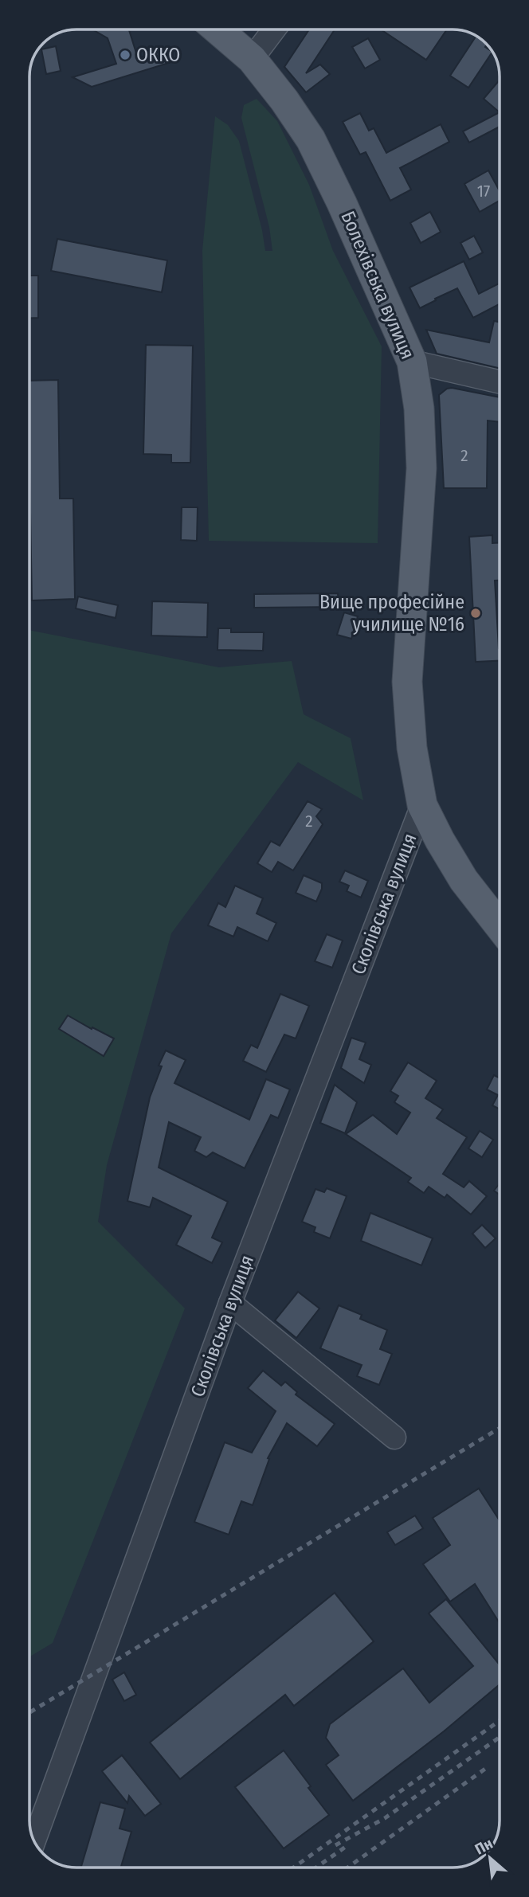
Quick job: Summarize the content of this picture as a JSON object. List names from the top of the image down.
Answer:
{
  "streets": {
    "main road": ["Болехівська вулиця"],
    "street": ["Сколівська вулиця"]
  },
  "crossings": [
    ["Болехівська вулиця", "Сколівська вулиця"]
  ],
  "places": ["ОККО", "Вище професійне училище №16"],
  "house_numbers": ["17", "2", "2"],
  "north": "top left"
}
